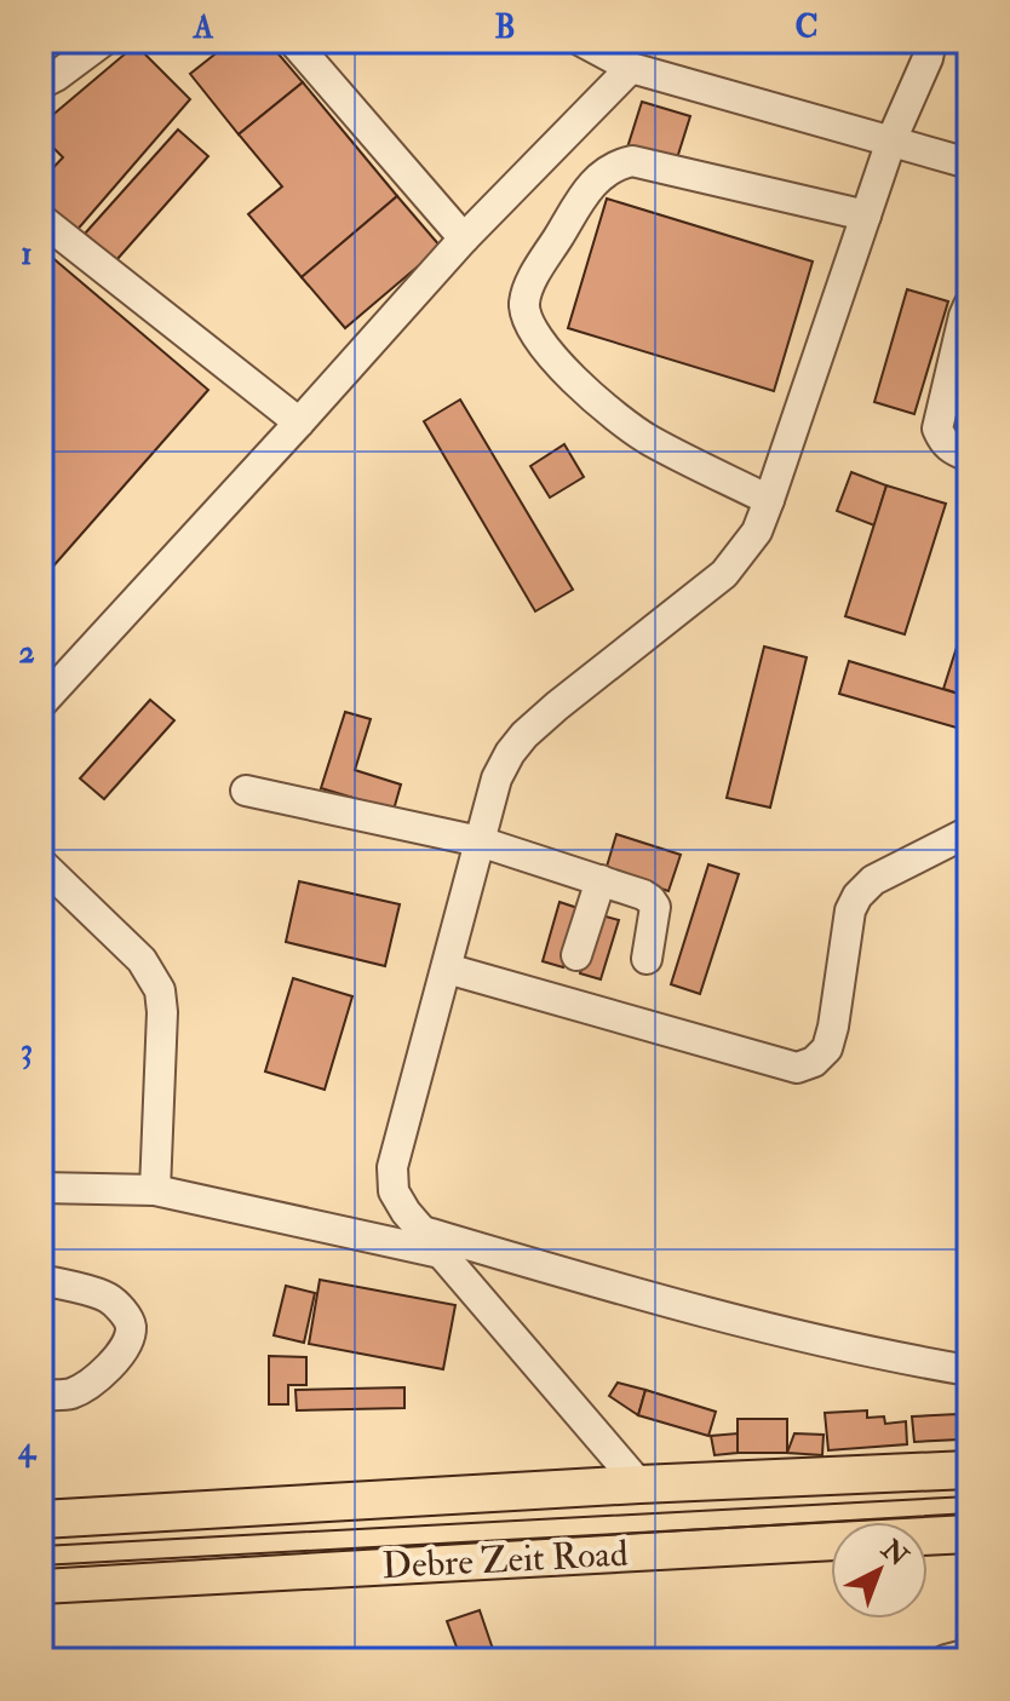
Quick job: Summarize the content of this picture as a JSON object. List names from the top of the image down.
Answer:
{
  "streets": {
    "main road": ["Debre Zeit Road"]
  },
  "north": "top right",
  "grid": {
    "columns": ["A", "B", "C"],
    "rows": [
      "1",
      "2",
      "3",
      "4"
    ]
  }
}
